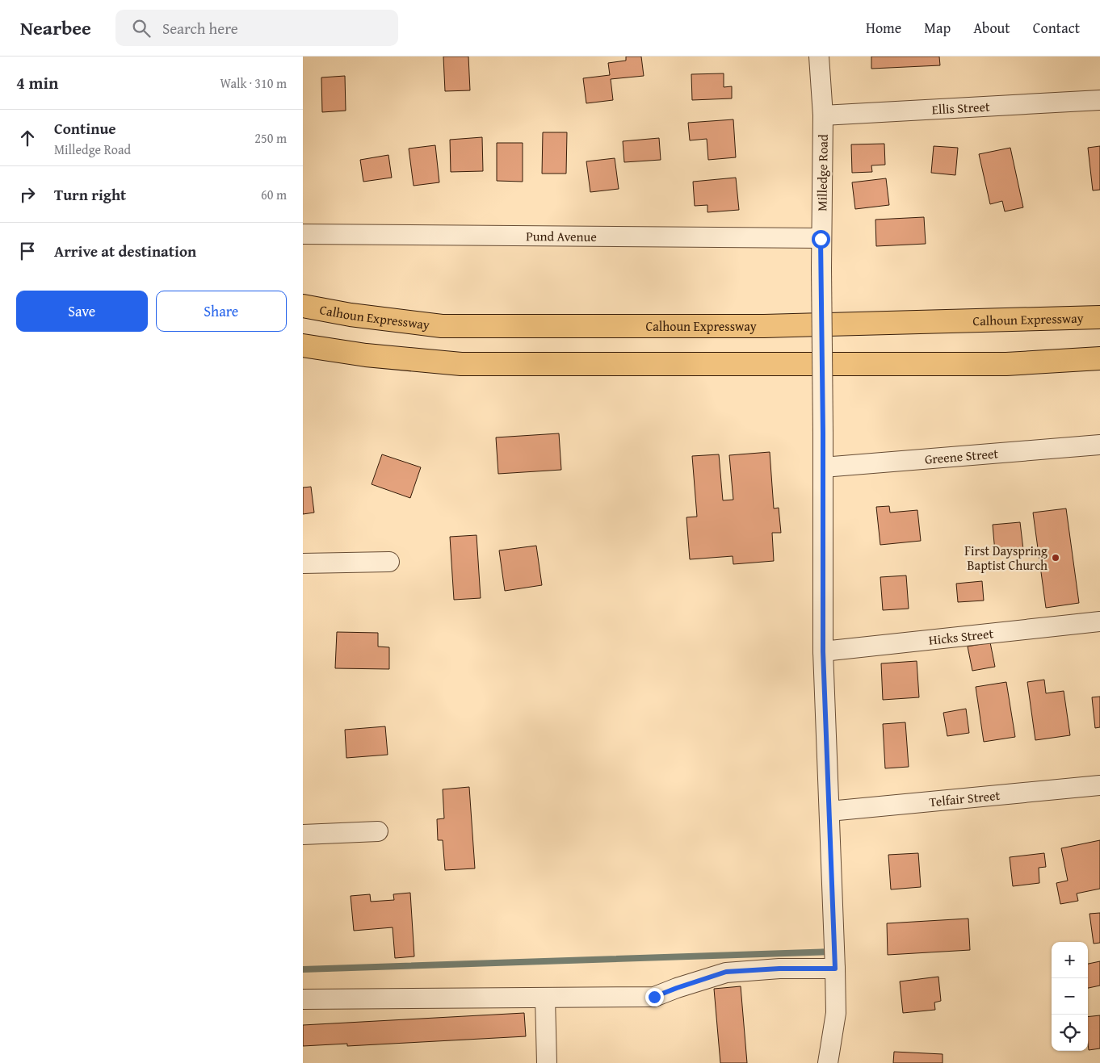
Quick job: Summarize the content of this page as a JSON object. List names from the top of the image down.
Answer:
{
  "streets": {
    "highway": ["Calhoun Expressway"],
    "street": [
      "Ellis Street",
      "Milledge Road",
      "Pund Avenue",
      "Greene Street",
      "Hicks Street",
      "Telfair Street"
    ]
  },
  "crossings": [
    ["Ellis Street", "Milledge Road"],
    ["Milledge Road", "Pund Avenue"],
    ["Milledge Road", "Greene Street"],
    ["Milledge Road", "Hicks Street"],
    ["Milledge Road", "Telfair Street"]
  ],
  "places": ["First Dayspring Baptist Church"],
  "page": {
    "header": "Nearbee",
    "search": "Search here",
    "nav": [
      "Home",
      "Map",
      "About",
      "Contact"
    ],
    "heading": ["4 min", "Walk · 310 m"],
    "list": [
      ["Continue", "Milledge Road", "250 m"],
      ["Turn right", "60 m"],
      "Arrive at destination"
    ],
    "buttons": ["Save", "Share"],
    "map_buttons": ["+", "−"]
  }
}
